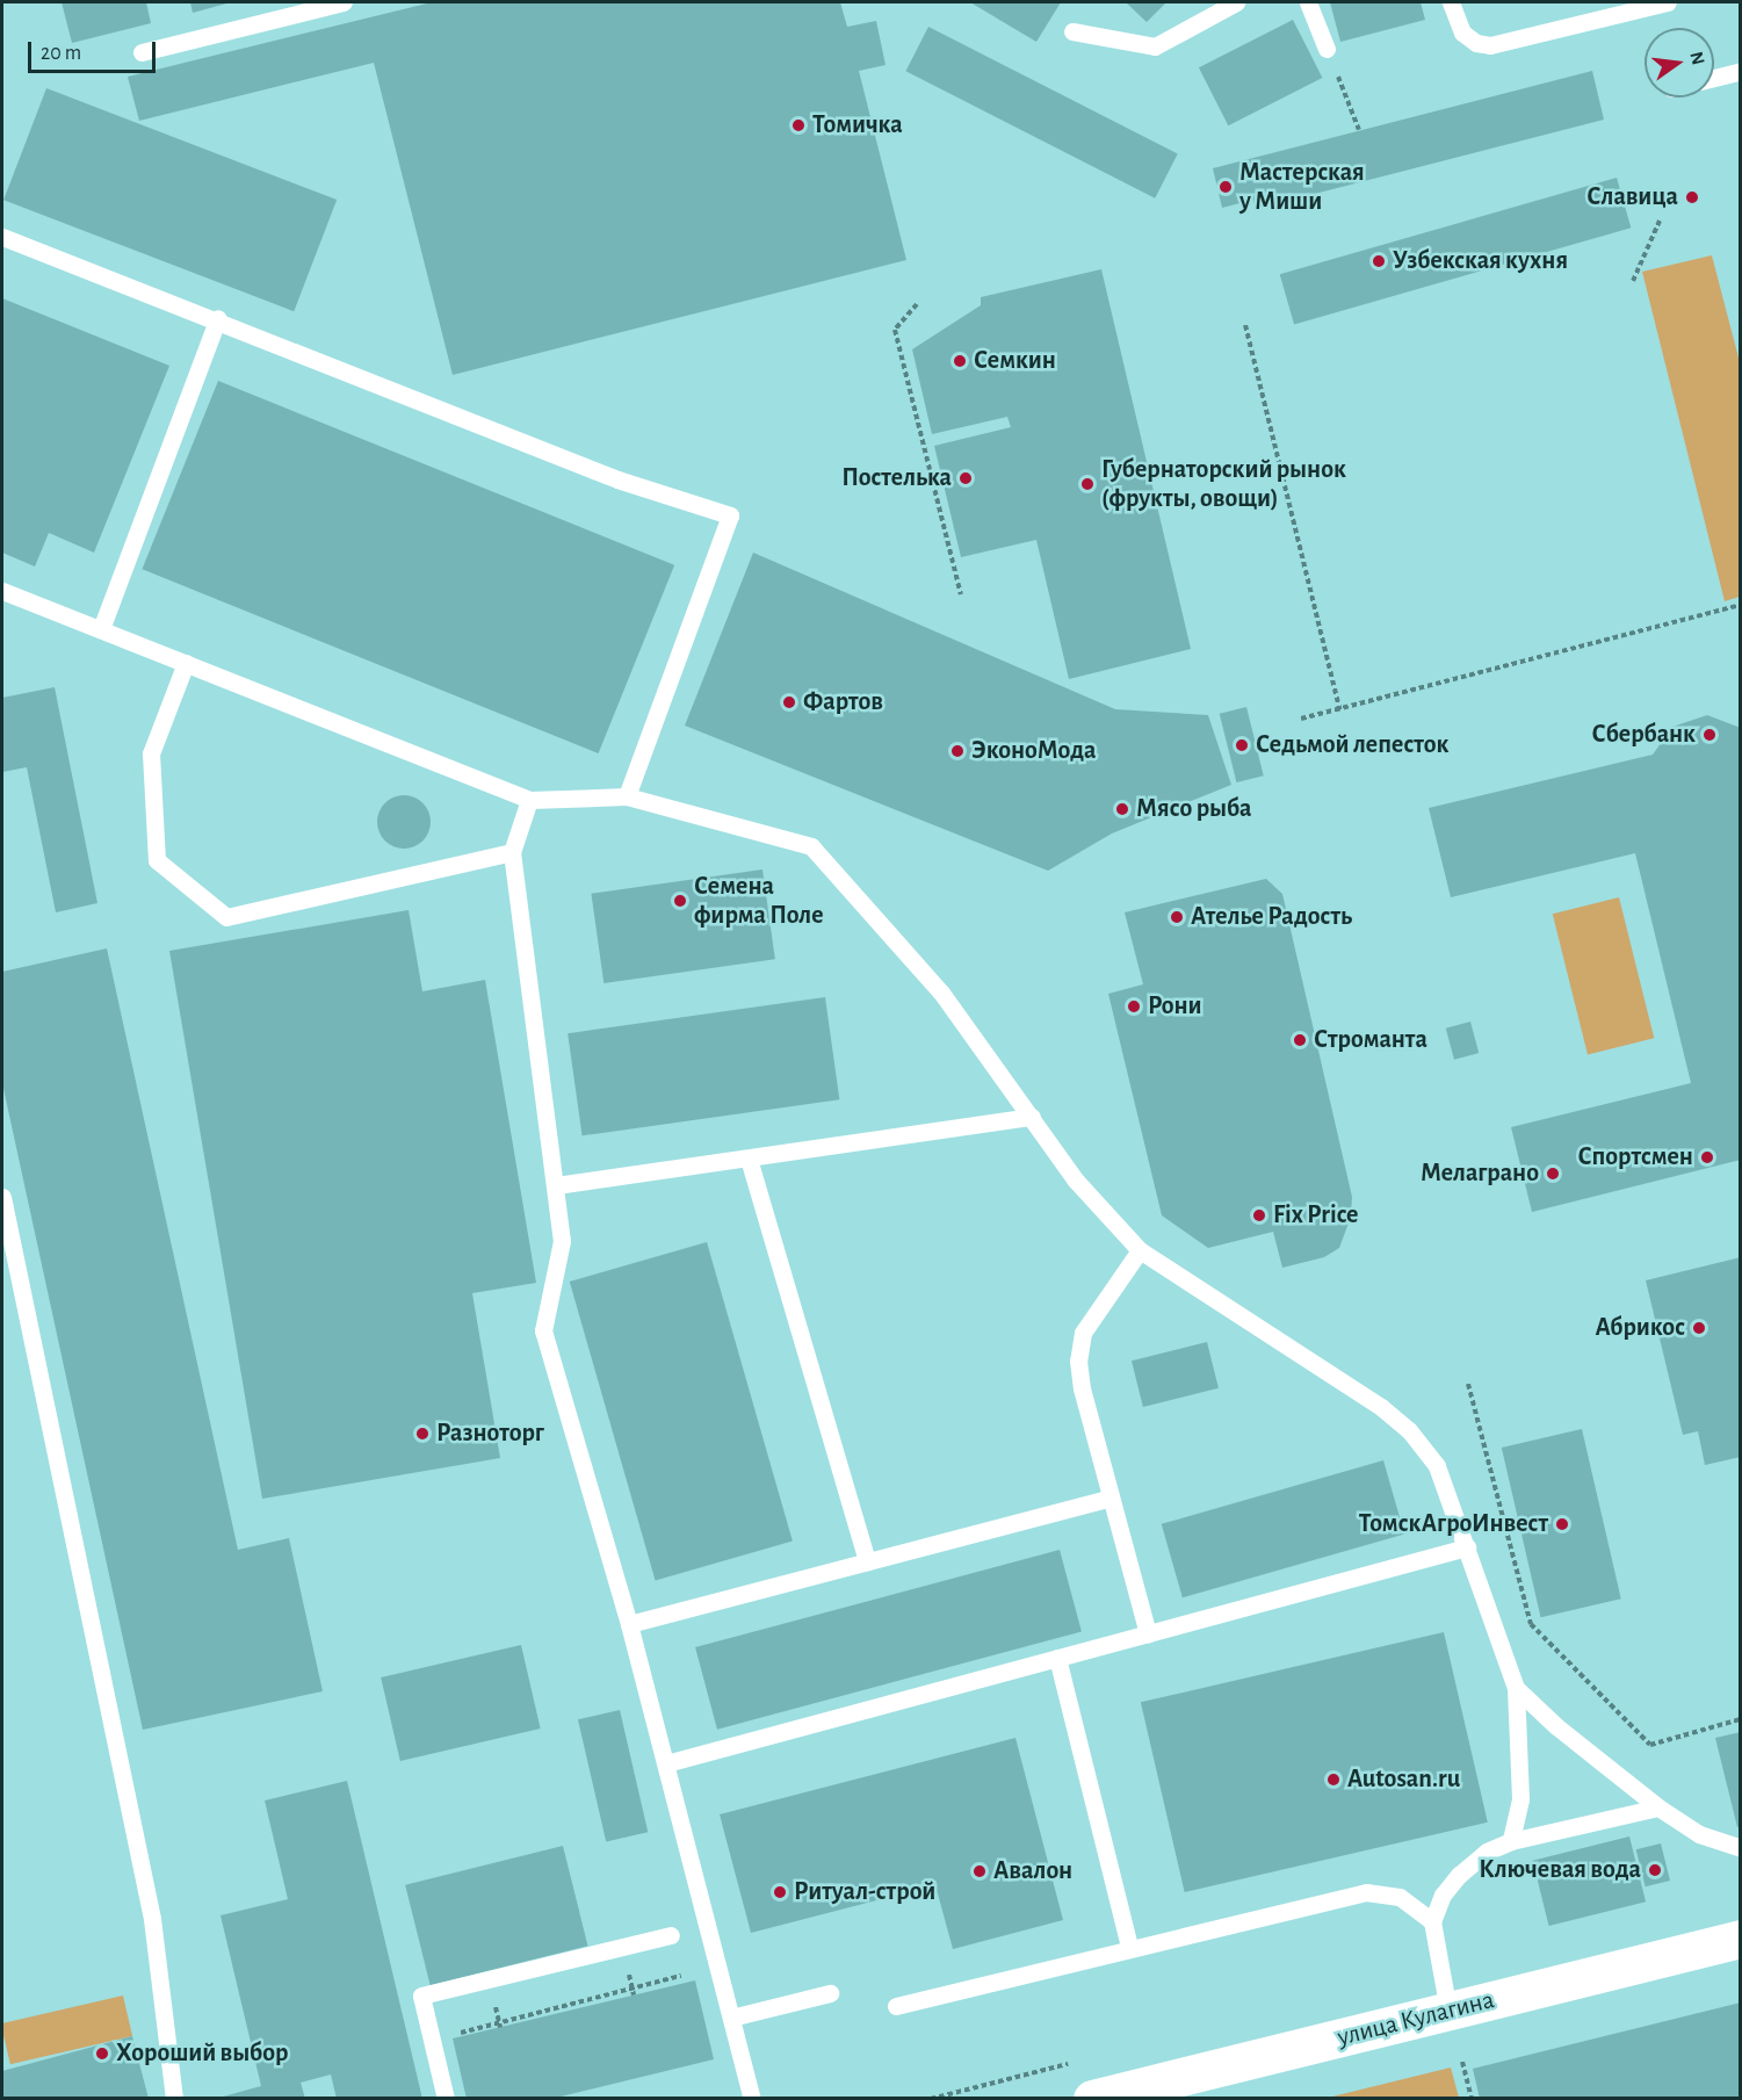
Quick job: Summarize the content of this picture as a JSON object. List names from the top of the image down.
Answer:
{
  "streets": {
    "street": ["улица Кулагина"]
  },
  "places": [
    "Томичка",
    "Мастерская у Миши",
    "Славица",
    "Узбекская кухня",
    "Семкин",
    "Постелька",
    "Губернаторский рынок (фрукты, овощи)",
    "Фартов",
    "Сбербанк",
    "Седьмой лепесток",
    "ЭконоМода",
    "Мясо рыба",
    "Семена фирма Поле",
    "Ателье Радость",
    "Рони",
    "Строманта",
    "Спортсмен",
    "Мелаграно",
    "Fix Price",
    "Абрикос",
    "Разноторг",
    "ТомскАгроИнвест",
    "Autosan.ru",
    "Ключевая вода",
    "Авалон",
    "Ритуал-строй",
    "Хороший выбор"
  ],
  "scale_bar": "20 m",
  "north": "right"
}
